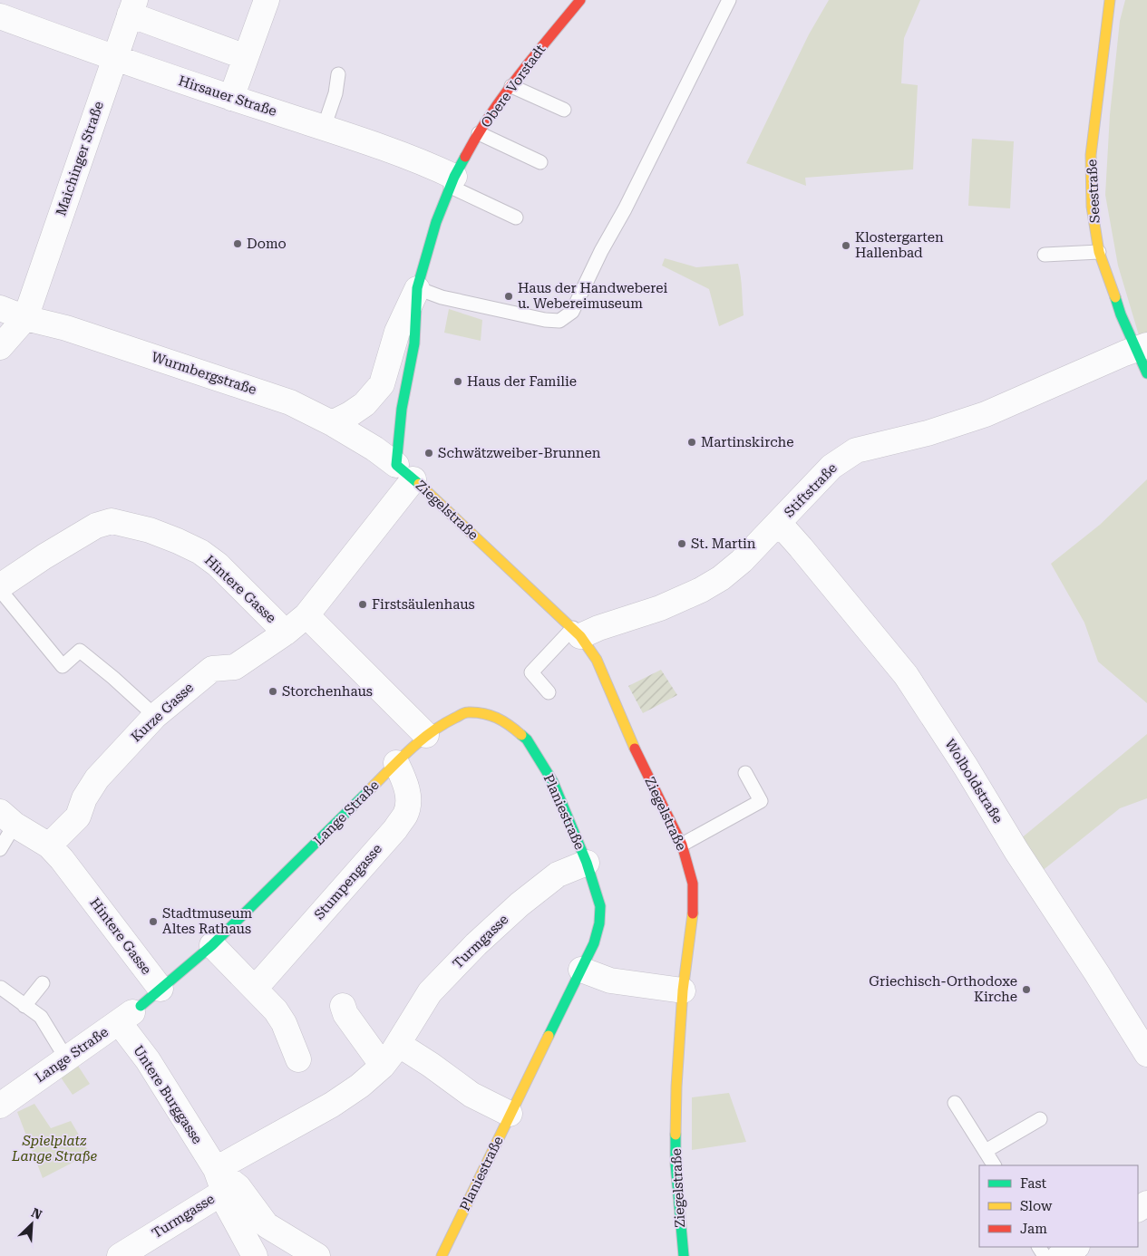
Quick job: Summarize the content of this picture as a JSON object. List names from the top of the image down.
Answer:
{
  "streets": {
    "street": [
      "Obere Vorstadt",
      "Hirsauer Straße",
      "Maichinger Straße",
      "Seestraße",
      "Wurmbergstraße",
      "Stiftstraße",
      "Ziegelstraße",
      "Hintere Gasse",
      "Kurze Gasse",
      "Wolboldstraße",
      "Planiestraße",
      "Lange Straße",
      "Stumpengasse",
      "Turmgasse",
      "Untere Burggasse"
    ]
  },
  "crossings": [
    ["Obere Vorstadt", "Hirsauer Straße"],
    ["Obere Vorstadt", "Wurmbergstraße"],
    ["Obere Vorstadt", "Ziegelstraße"],
    ["Hirsauer Straße", "Maichinger Straße"],
    ["Maichinger Straße", "Wurmbergstraße"],
    ["Seestraße", "Stiftstraße"],
    ["Wurmbergstraße", "Ziegelstraße"],
    ["Stiftstraße", "Ziegelstraße"],
    ["Stiftstraße", "Wolboldstraße"],
    ["Hintere Gasse", "Kurze Gasse"],
    ["Hintere Gasse", "Lange Straße"],
    ["Planiestraße", "Lange Straße"],
    ["Planiestraße", "Turmgasse"],
    ["Lange Straße", "Stumpengasse"],
    ["Lange Straße", "Untere Burggasse"],
    ["Turmgasse", "Untere Burggasse"]
  ],
  "parks": ["Spielplatz Lange Straße"],
  "places": [
    "Domo",
    "Klostergarten Hallenbad",
    "Haus der Handweberei u. Webereimuseum",
    "Haus der Familie",
    "Martinskirche",
    "Schwätzweiber-Brunnen",
    "St. Martin",
    "Firstsäulenhaus",
    "Storchenhaus",
    "Stadtmuseum Altes Rathaus",
    "Griechisch-Orthodoxe Kirche"
  ],
  "legend": ["Fast", "Slow", "Jam"],
  "north": "top right"
}
